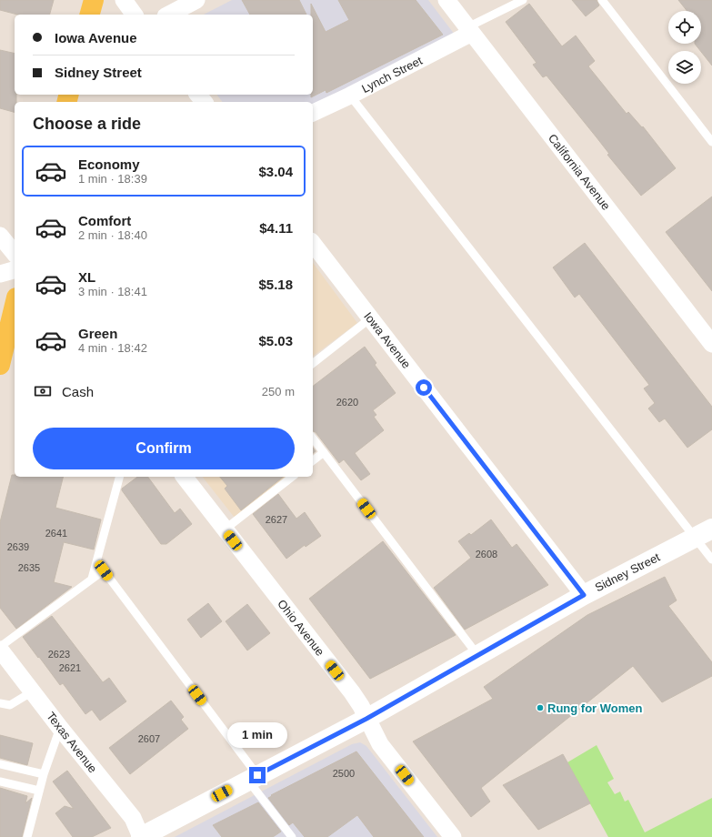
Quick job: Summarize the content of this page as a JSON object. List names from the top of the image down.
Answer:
{
  "streets": {
    "street": [
      "Lynch Street",
      "California Avenue",
      "Iowa Avenue",
      "Sidney Street",
      "Ohio Avenue",
      "Texas Avenue"
    ]
  },
  "crossings": [
    ["Lynch Street", "California Avenue"],
    ["Iowa Avenue", "Sidney Street"],
    ["Sidney Street", "Ohio Avenue"],
    ["Sidney Street", "Texas Avenue"]
  ],
  "places": ["Rung for Women"],
  "house_numbers": [
    "2620",
    "2627",
    "2641",
    "2639",
    "2608",
    "2635",
    "2623",
    "2621",
    "2607",
    "2500"
  ],
  "page": {
    "banner": ["Iowa Avenue", "Sidney Street"],
    "heading": "Choose a ride",
    "list": [
      {
        "name": "Economy",
        "note": "1 min · 18:39",
        "value": "$3.04"
      },
      {
        "name": "Comfort",
        "note": "2 min · 18:40",
        "value": "$4.11"
      },
      {
        "name": "XL",
        "note": "3 min · 18:41",
        "value": "$5.18"
      },
      {
        "name": "Green",
        "note": "4 min · 18:42",
        "value": "$5.03"
      }
    ],
    "pay": ["Cash", "250 m"],
    "buttons": "Confirm",
    "bubble": "1 min"
  }
}
